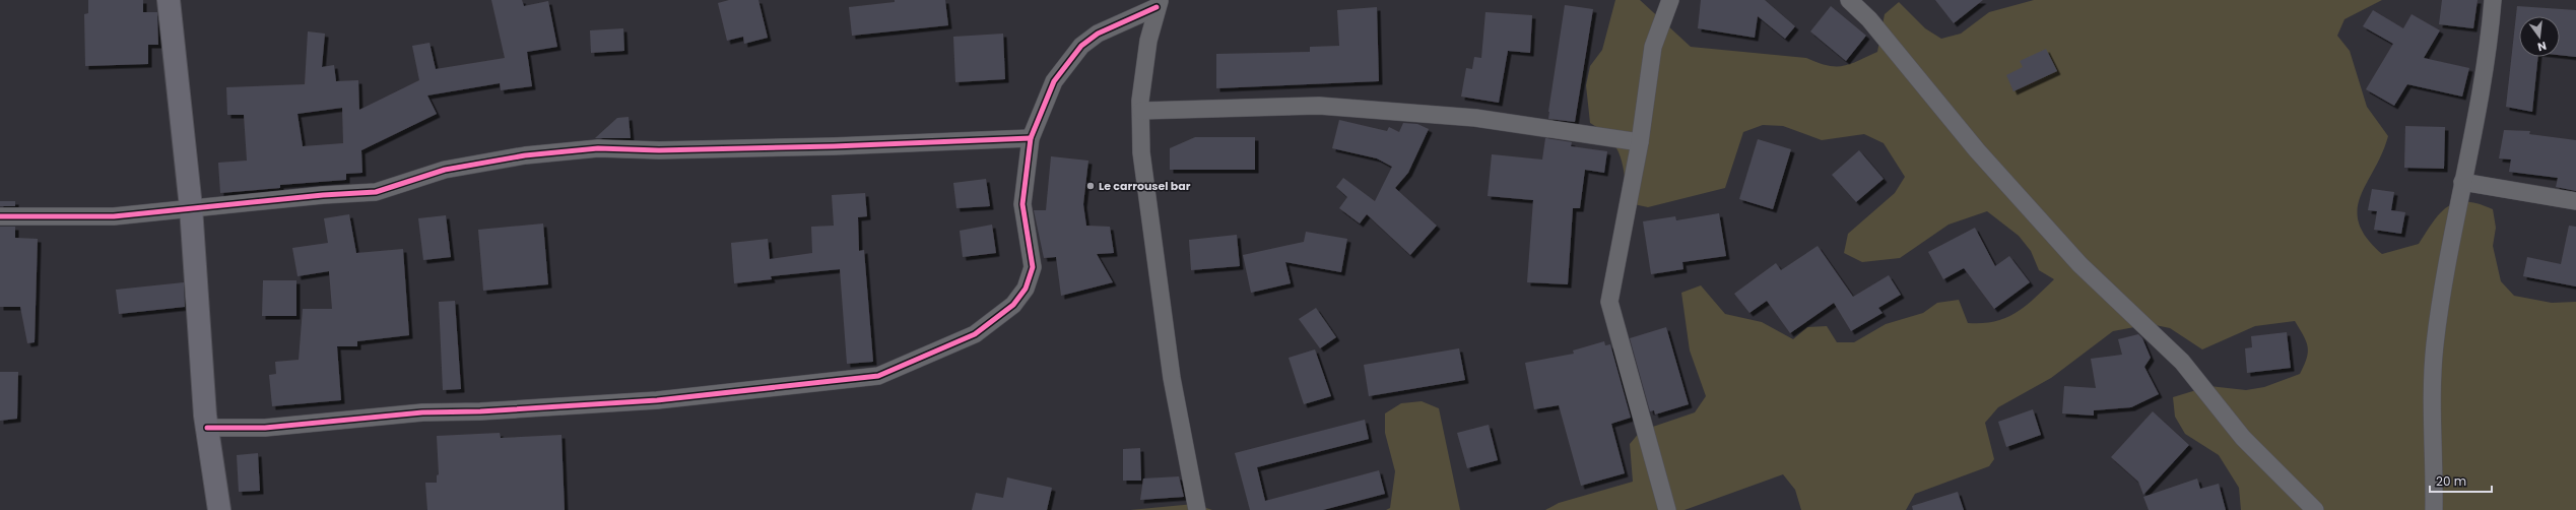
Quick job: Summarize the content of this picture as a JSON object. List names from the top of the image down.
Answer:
{
  "places": ["Le carrousel bar"],
  "scale_bar": "20 m",
  "north": "bottom"
}
